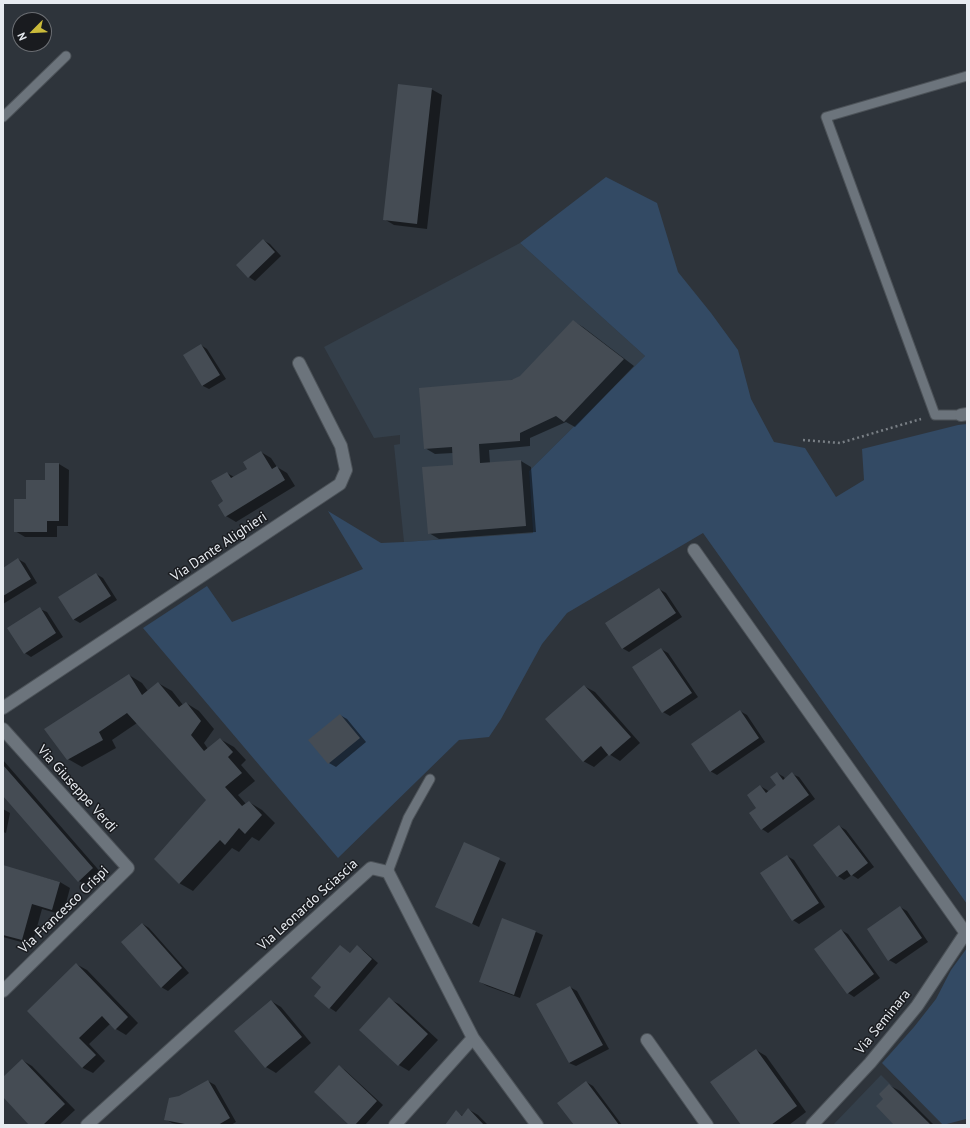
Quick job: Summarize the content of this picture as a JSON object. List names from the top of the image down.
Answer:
{
  "streets": {
    "street": [
      "Via Dante Alighieri",
      "Via Giuseppe Verdi",
      "Via Leonardo Sciascia",
      "Via Francesco Crispi",
      "Via Seminara"
    ]
  },
  "crossings": [
    ["Via Giuseppe Verdi", "Via Francesco Crispi"]
  ],
  "north": "bottom left"
}
